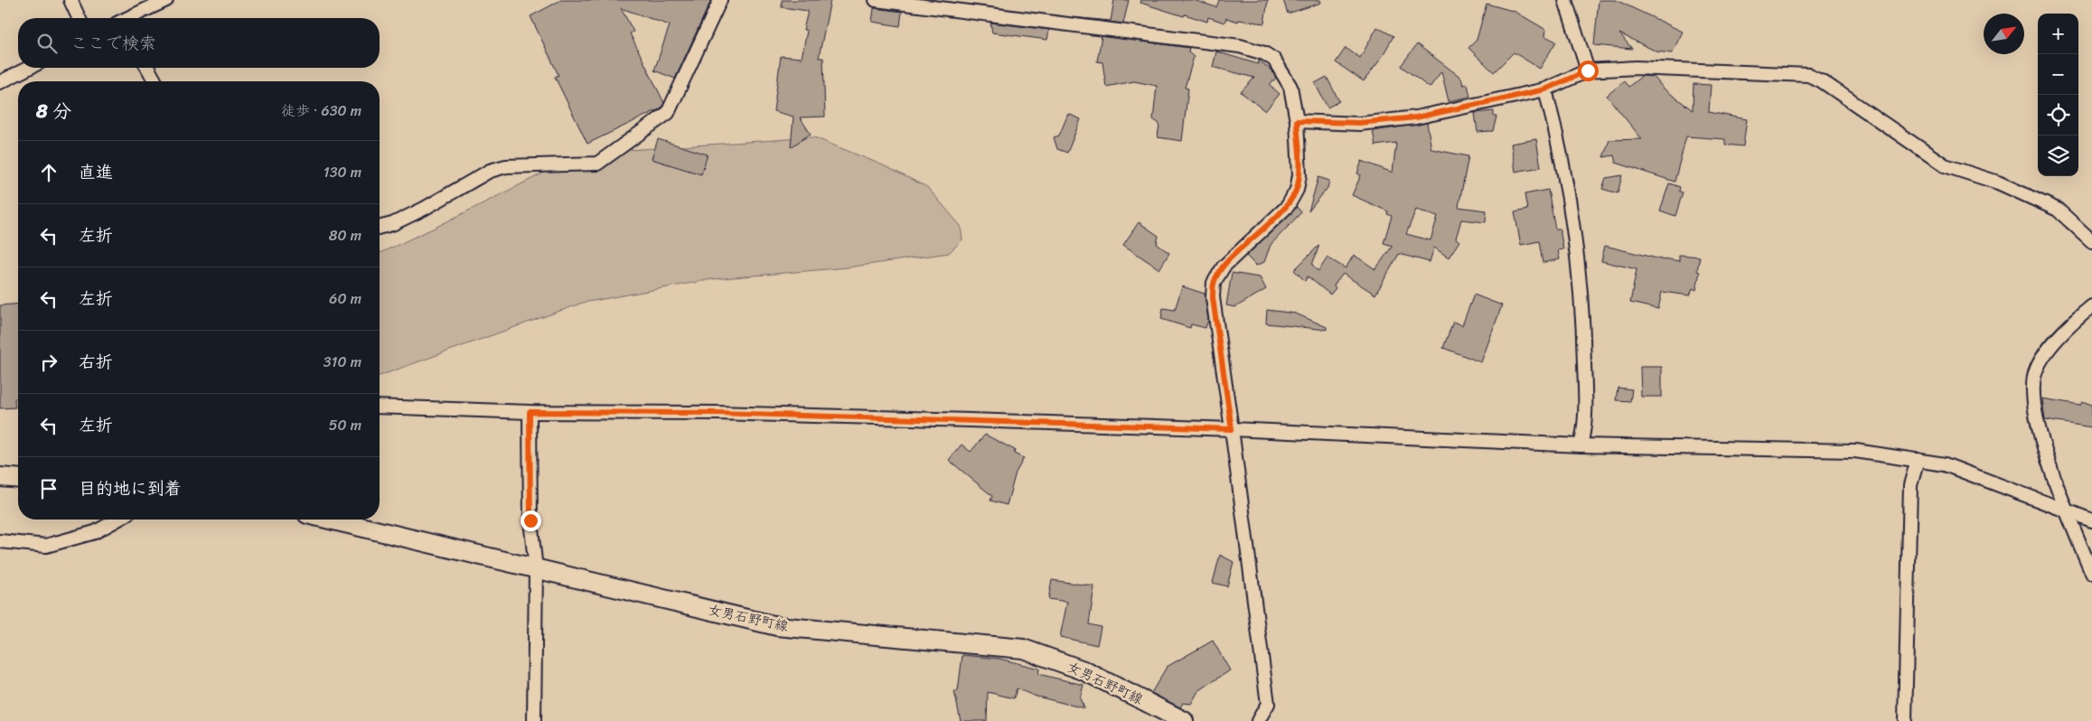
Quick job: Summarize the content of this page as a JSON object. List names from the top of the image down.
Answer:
{
  "streets": {
    "main road": ["女男石野町線"]
  },
  "north": "top right",
  "page": {
    "map_buttons": ["+", "−"],
    "search": "ここで検索",
    "heading": ["8 分", "徒歩 · 630 m"],
    "list": [
      ["直進", "130 m"],
      ["左折", "80 m"],
      ["左折", "60 m"],
      ["右折", "310 m"],
      ["左折", "50 m"],
      "目的地に到着"
    ]
  }
}
